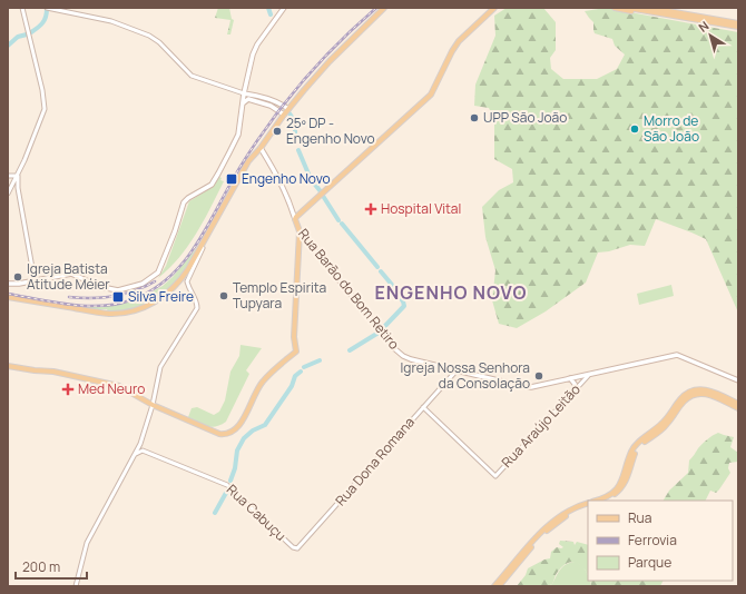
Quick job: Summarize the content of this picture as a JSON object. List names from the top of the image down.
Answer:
{
  "streets": {
    "main road": ["Rua Barão do Bom Retiro"],
    "street": ["Rua Araújo Leitão", "Rua Dona Romana", "Rua Cabuçu"]
  },
  "crossings": [
    ["Rua Barão do Bom Retiro", "Rua Araújo Leitão"],
    ["Rua Barão do Bom Retiro", "Rua Dona Romana"],
    ["Rua Araújo Leitão", "Rua Dona Romana"],
    ["Rua Dona Romana", "Rua Cabuçu"]
  ],
  "districts": ["ENGENHO NOVO"],
  "places": {
    "other": [
      "UPP São João",
      "Morro de São João",
      "25º DP - Engenho Novo",
      "Igreja Batista Atitude Méier",
      "Templo Espirita Tupyara",
      "Igreja Nossa Senhora da Consolação"
    ],
    "transit": ["Engenho Novo", "Silva Freire"],
    "health": ["Hospital Vital", "Med Neuro"]
  },
  "legend": ["Rua", "Ferrovia", "Parque"],
  "scale_bar": "200 m",
  "north": "top left"
}
